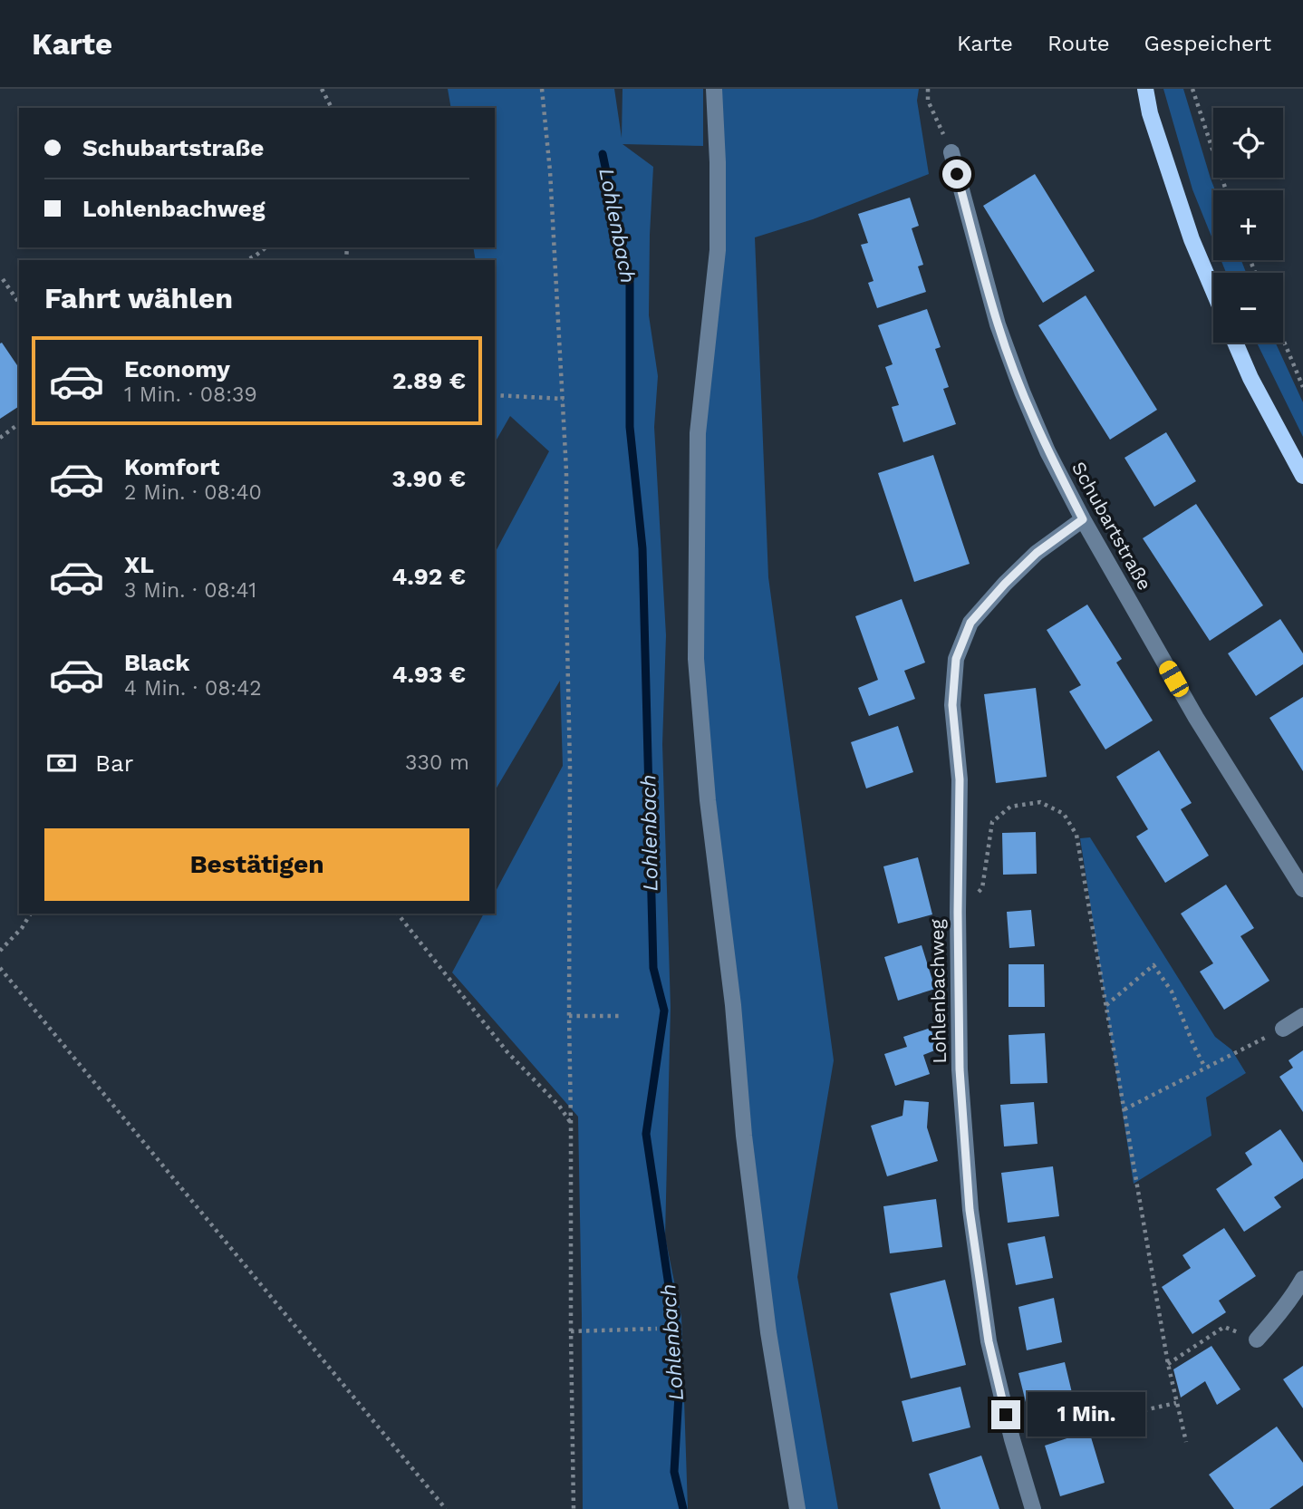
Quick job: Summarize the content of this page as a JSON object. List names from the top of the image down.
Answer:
{
  "streets": {
    "street": ["Schubartstraße", "Lohlenbachweg"]
  },
  "crossings": [
    ["Schubartstraße", "Lohlenbachweg"]
  ],
  "water": ["Lohlenbach"],
  "page": {
    "header": "Karte",
    "nav": ["Karte", "Route", "Gespeichert"],
    "map_buttons": ["+", "−"],
    "banner": ["Schubartstraße", "Lohlenbachweg"],
    "heading": "Fahrt wählen",
    "list": [
      {
        "name": "Economy",
        "note": "1 Min. · 08:39",
        "value": "2.89 €"
      },
      {
        "name": "Komfort",
        "note": "2 Min. · 08:40",
        "value": "3.90 €"
      },
      {
        "name": "XL",
        "note": "3 Min. · 08:41",
        "value": "4.92 €"
      },
      {
        "name": "Black",
        "note": "4 Min. · 08:42",
        "value": "4.93 €"
      }
    ],
    "pay": ["Bar", "330 m"],
    "buttons": "Bestätigen",
    "bubble": "1 Min."
  }
}
